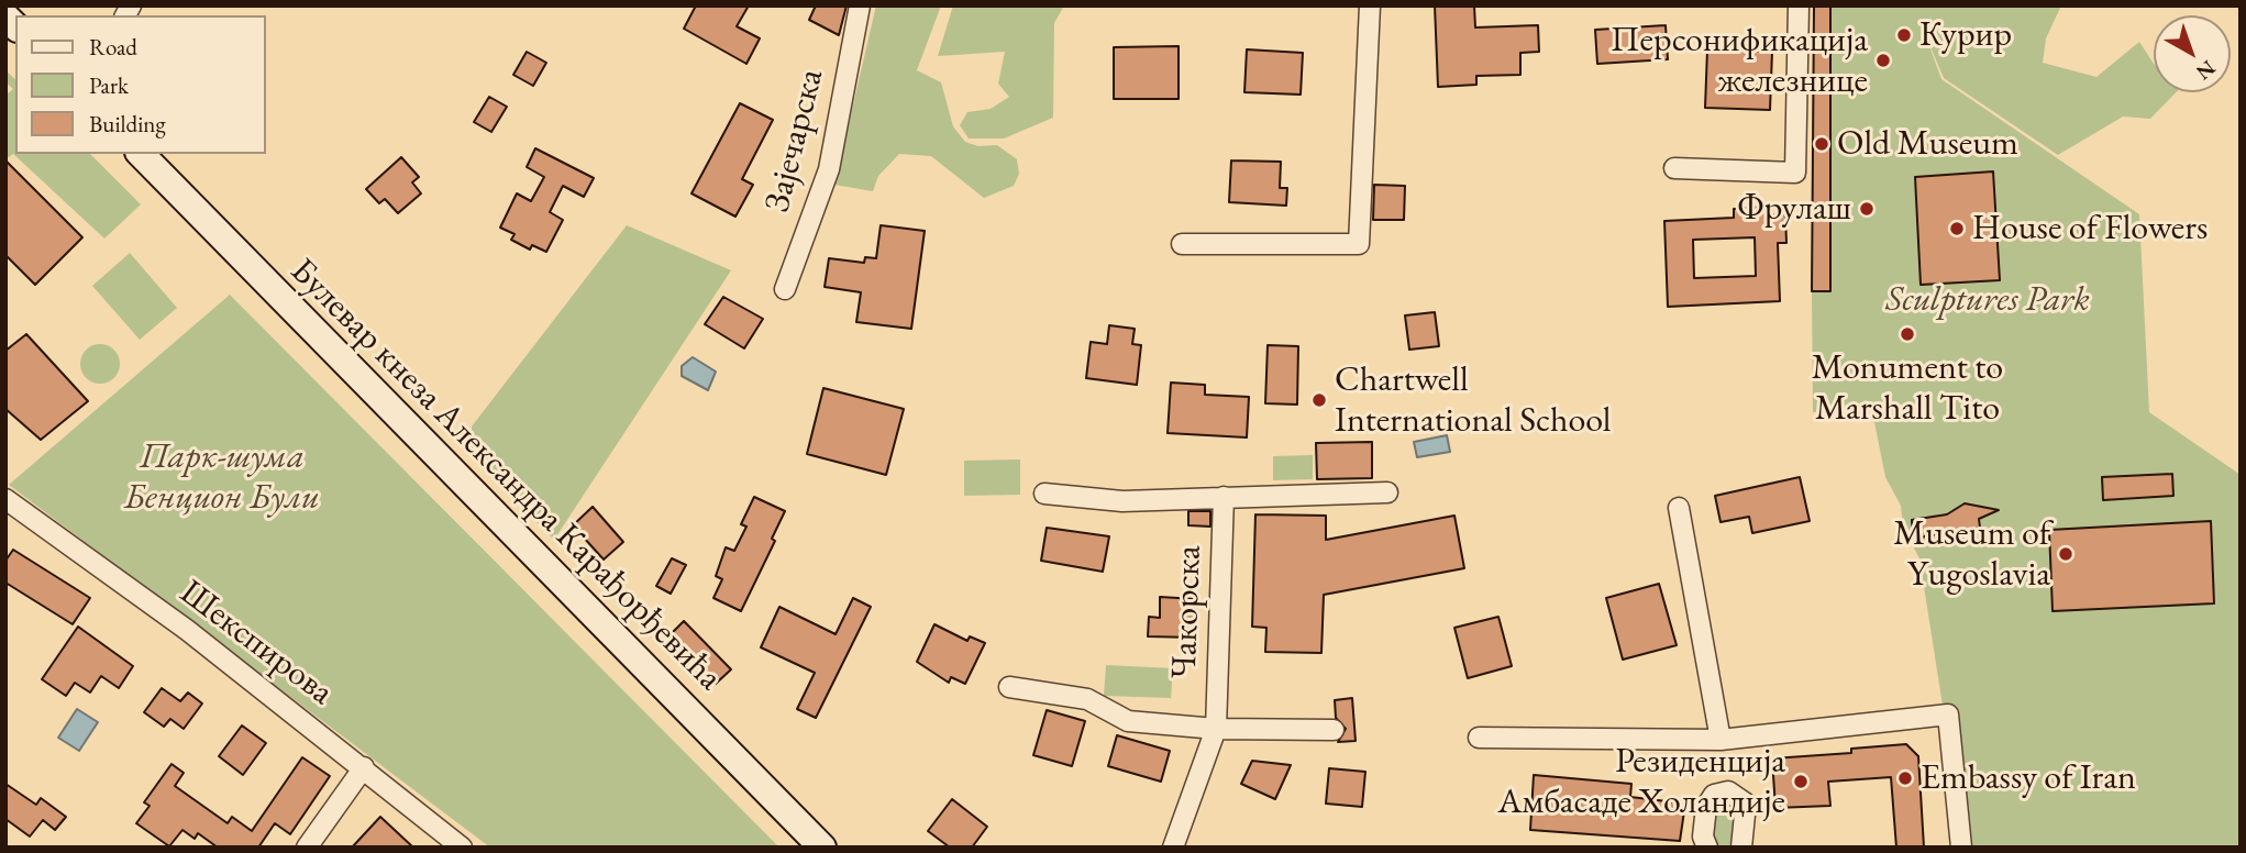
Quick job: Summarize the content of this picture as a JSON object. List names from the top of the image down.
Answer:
{
  "streets": {
    "main road": ["Булевар кнеза Александра Карађорђевића"],
    "street": ["Зајечарска", "Чакорска", "Шекспирова"]
  },
  "parks": ["Sculptures Park", "Парк-шума Бенцион Були"],
  "places": [
    "Курир",
    "Персонификација железнице",
    "Old Museum",
    "Фрулаш",
    "House of Flowers",
    "Monument to Marshall Tito",
    "Chartwell International School",
    "Museum of Yugoslavia",
    "Embassy of Iran",
    "Резиденција Амбасаде Холандије"
  ],
  "legend": ["Road", "Park", "Building"],
  "north": "bottom right"
}
